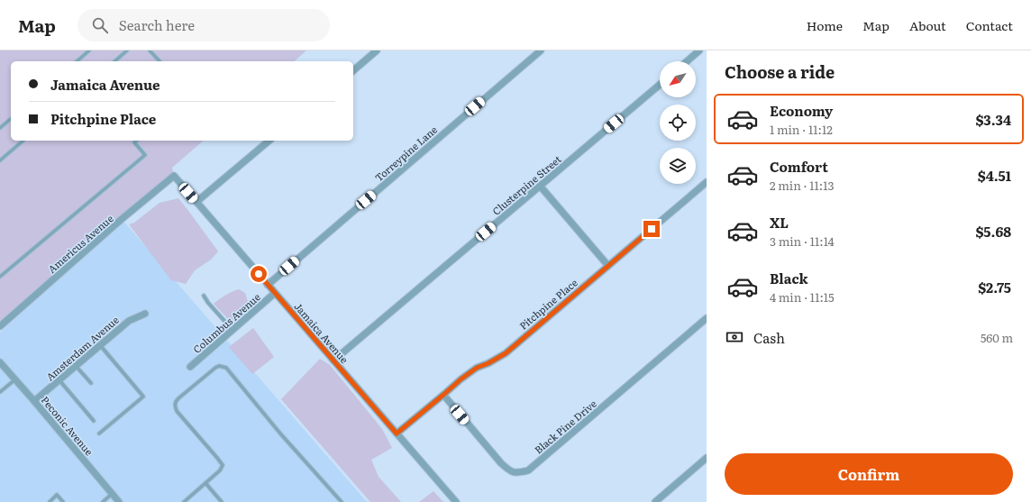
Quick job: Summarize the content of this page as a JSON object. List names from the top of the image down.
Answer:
{
  "streets": {
    "street": [
      "Torreypine Lane",
      "Clusterpine Street",
      "Americus Avenue",
      "Pitchpine Place",
      "Columbus Avenue",
      "Jamaica Avenue",
      "Amsterdam Avenue",
      "Peconic Avenue",
      "Black Pine Drive"
    ]
  },
  "crossings": [
    ["Torreypine Lane", "Jamaica Avenue"],
    ["Clusterpine Street", "Jamaica Avenue"],
    ["Americus Avenue", "Jamaica Avenue"],
    ["Pitchpine Place", "Jamaica Avenue"],
    ["Pitchpine Place", "Black Pine Drive"],
    ["Columbus Avenue", "Jamaica Avenue"],
    ["Amsterdam Avenue", "Peconic Avenue"]
  ],
  "north": "bottom left",
  "page": {
    "header": "Map",
    "search": "Search here",
    "nav": [
      "Home",
      "Map",
      "About",
      "Contact"
    ],
    "heading": "Choose a ride",
    "banner": ["Jamaica Avenue", "Pitchpine Place"],
    "list": [
      {
        "name": "Economy",
        "note": "1 min · 11:12",
        "value": "$3.34"
      },
      {
        "name": "Comfort",
        "note": "2 min · 11:13",
        "value": "$4.51"
      },
      {
        "name": "XL",
        "note": "3 min · 11:14",
        "value": "$5.68"
      },
      {
        "name": "Black",
        "note": "4 min · 11:15",
        "value": "$2.75"
      }
    ],
    "pay": ["Cash", "560 m"],
    "buttons": "Confirm"
  }
}
